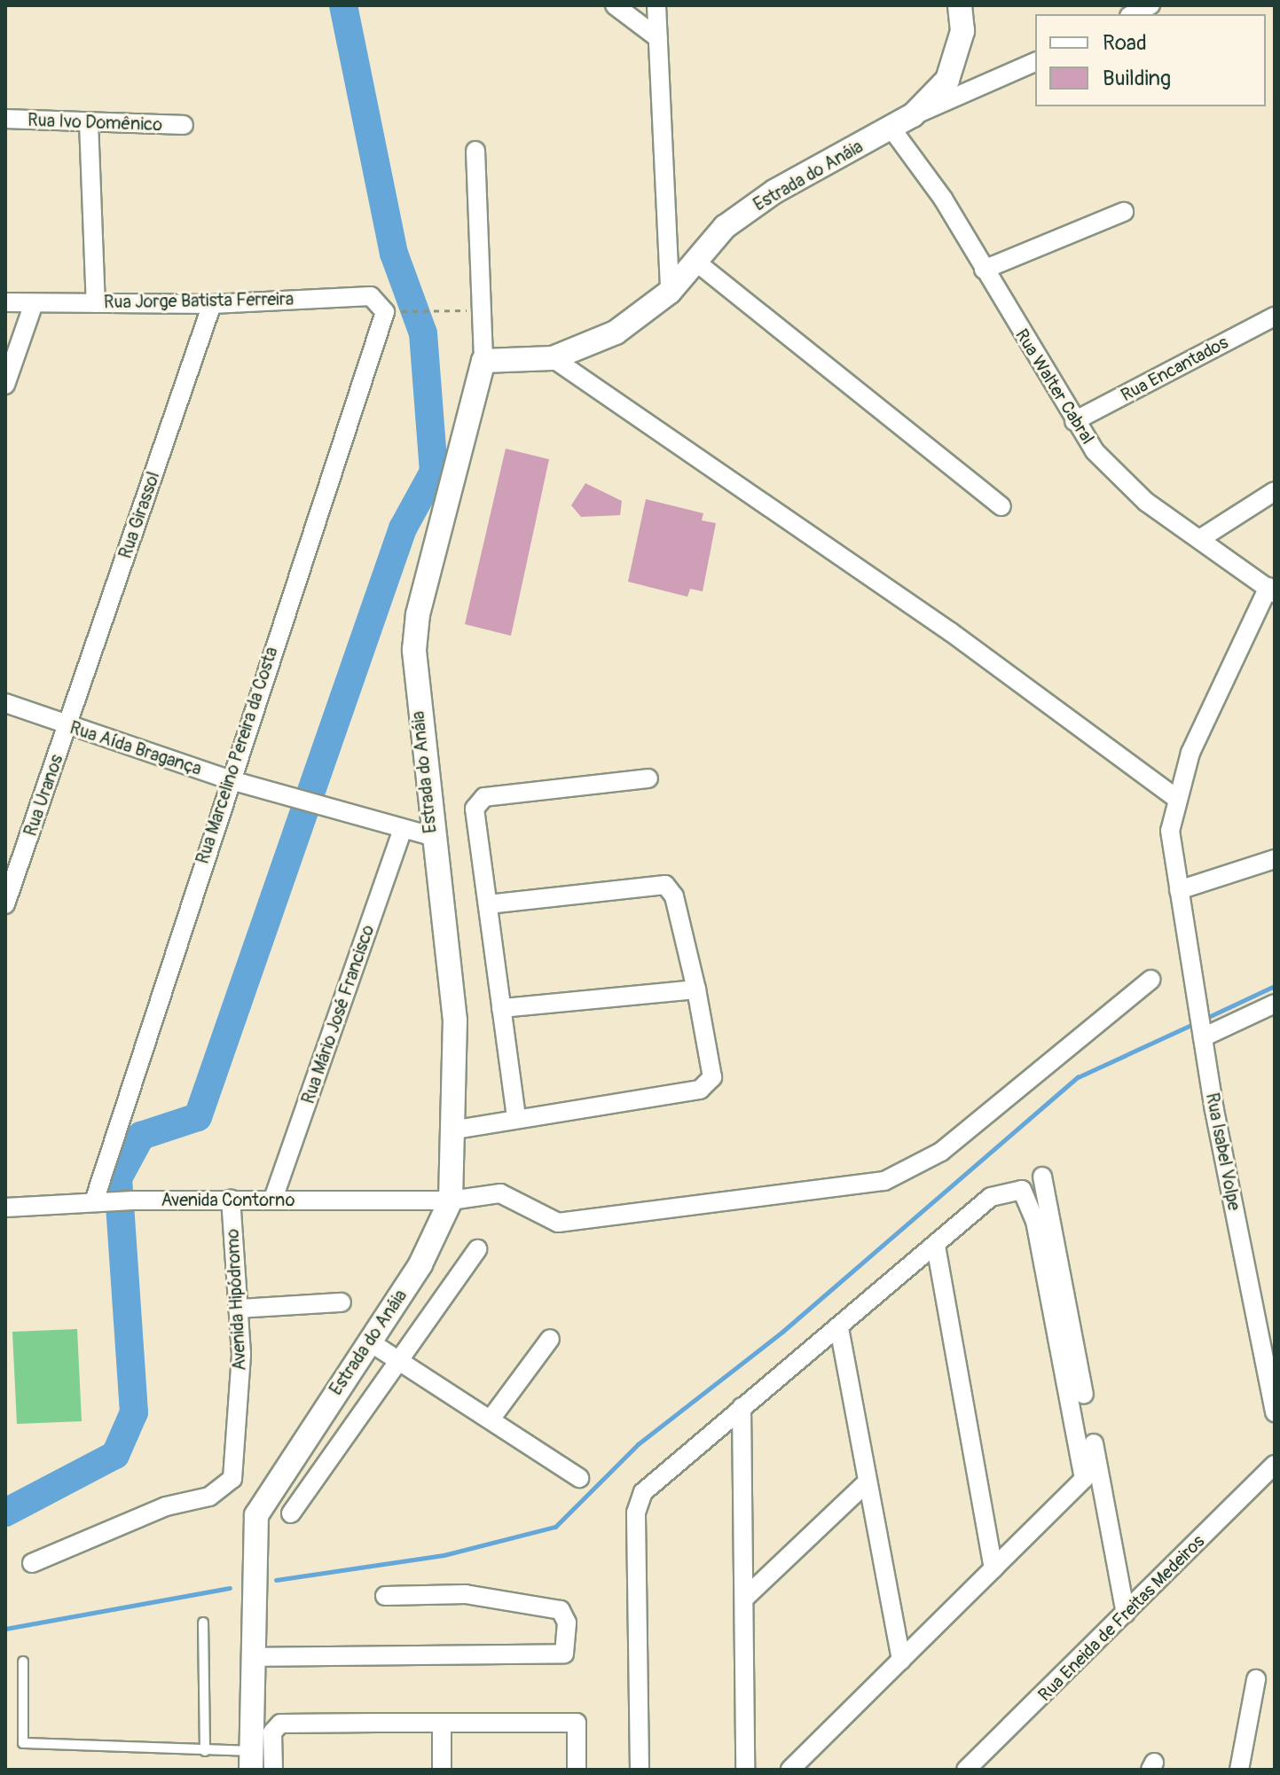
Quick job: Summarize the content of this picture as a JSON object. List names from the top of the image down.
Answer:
{
  "streets": {
    "street": [
      "Rua Ivo Domênico",
      "Estrada do Anáia",
      "Rua Jorge Batista Ferreira",
      "Rua Encantados",
      "Rua Walter Cabral",
      "Rua Girassol",
      "Rua Aída Bragança",
      "Rua Marcelino Pereira da Costa",
      "Rua Uranos",
      "Rua Mário José Francisco",
      "Rua Isabel Volpe",
      "Avenida Contorno",
      "Avenida Hipódromo",
      "Rua Eneida de Freitas Medeiros"
    ]
  },
  "crossings": [
    ["Estrada do Anáia", "Rua Walter Cabral"],
    ["Estrada do Anáia", "Rua Aída Bragança"],
    ["Estrada do Anáia", "Avenida Contorno"],
    ["Rua Jorge Batista Ferreira", "Rua Girassol"],
    ["Rua Jorge Batista Ferreira", "Rua Marcelino Pereira da Costa"],
    ["Rua Encantados", "Rua Walter Cabral"],
    ["Rua Walter Cabral", "Rua Isabel Volpe"],
    ["Rua Girassol", "Rua Aída Bragança"],
    ["Rua Girassol", "Rua Uranos"],
    ["Rua Aída Bragança", "Rua Marcelino Pereira da Costa"],
    ["Rua Aída Bragança", "Rua Uranos"],
    ["Rua Aída Bragança", "Rua Mário José Francisco"],
    ["Rua Marcelino Pereira da Costa", "Avenida Contorno"],
    ["Rua Mário José Francisco", "Avenida Contorno"],
    ["Avenida Contorno", "Avenida Hipódromo"]
  ],
  "legend": ["Road", "Building"]
}
